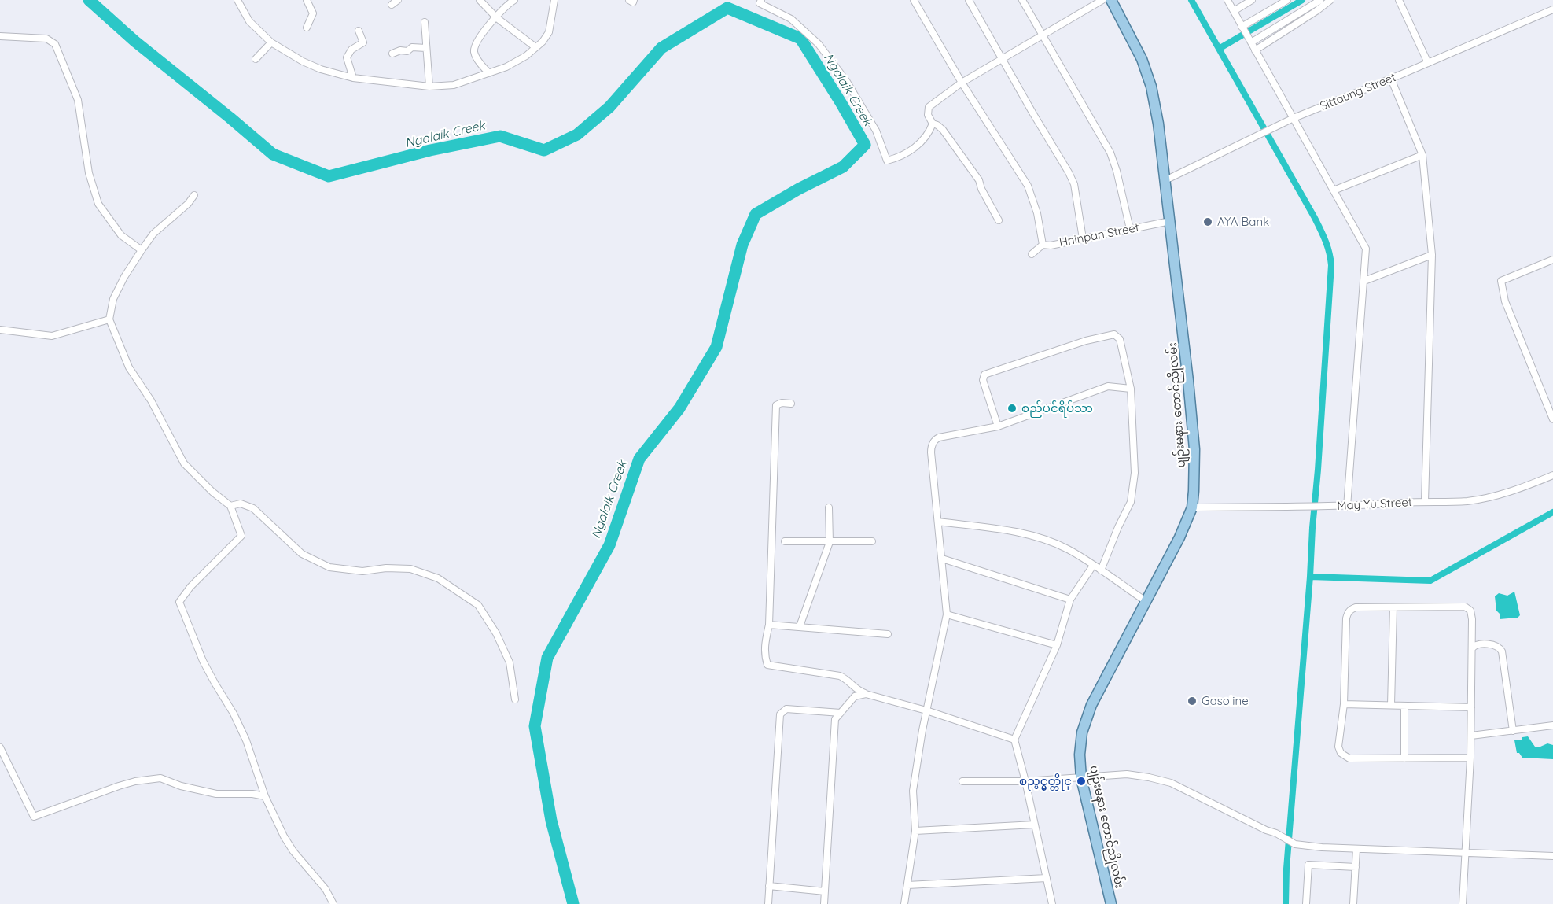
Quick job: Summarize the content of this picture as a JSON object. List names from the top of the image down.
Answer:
{
  "streets": {
    "main road": ["ပျဉ်းမနား တောင်ညိုလမ်း"],
    "street": ["Sittaung Street", "Hninpan Street", "May Yu Street"]
  },
  "crossings": [
    ["Sittaung Street", "ပျဉ်းမနား တောင်ညိုလမ်း"],
    ["Hninpan Street", "ပျဉ်းမနား တောင်ညိုလမ်း"],
    ["ပျဉ်းမနား တောင်ညိုလမ်း", "May Yu Street"]
  ],
  "water": ["Ngalaik Creek"],
  "places": [
    "AYA Bank",
    "စည်ပင်ရိပ်သာ",
    "Gasoline",
    "စည္ပင္မွတ္တိုင္"
  ]
}
